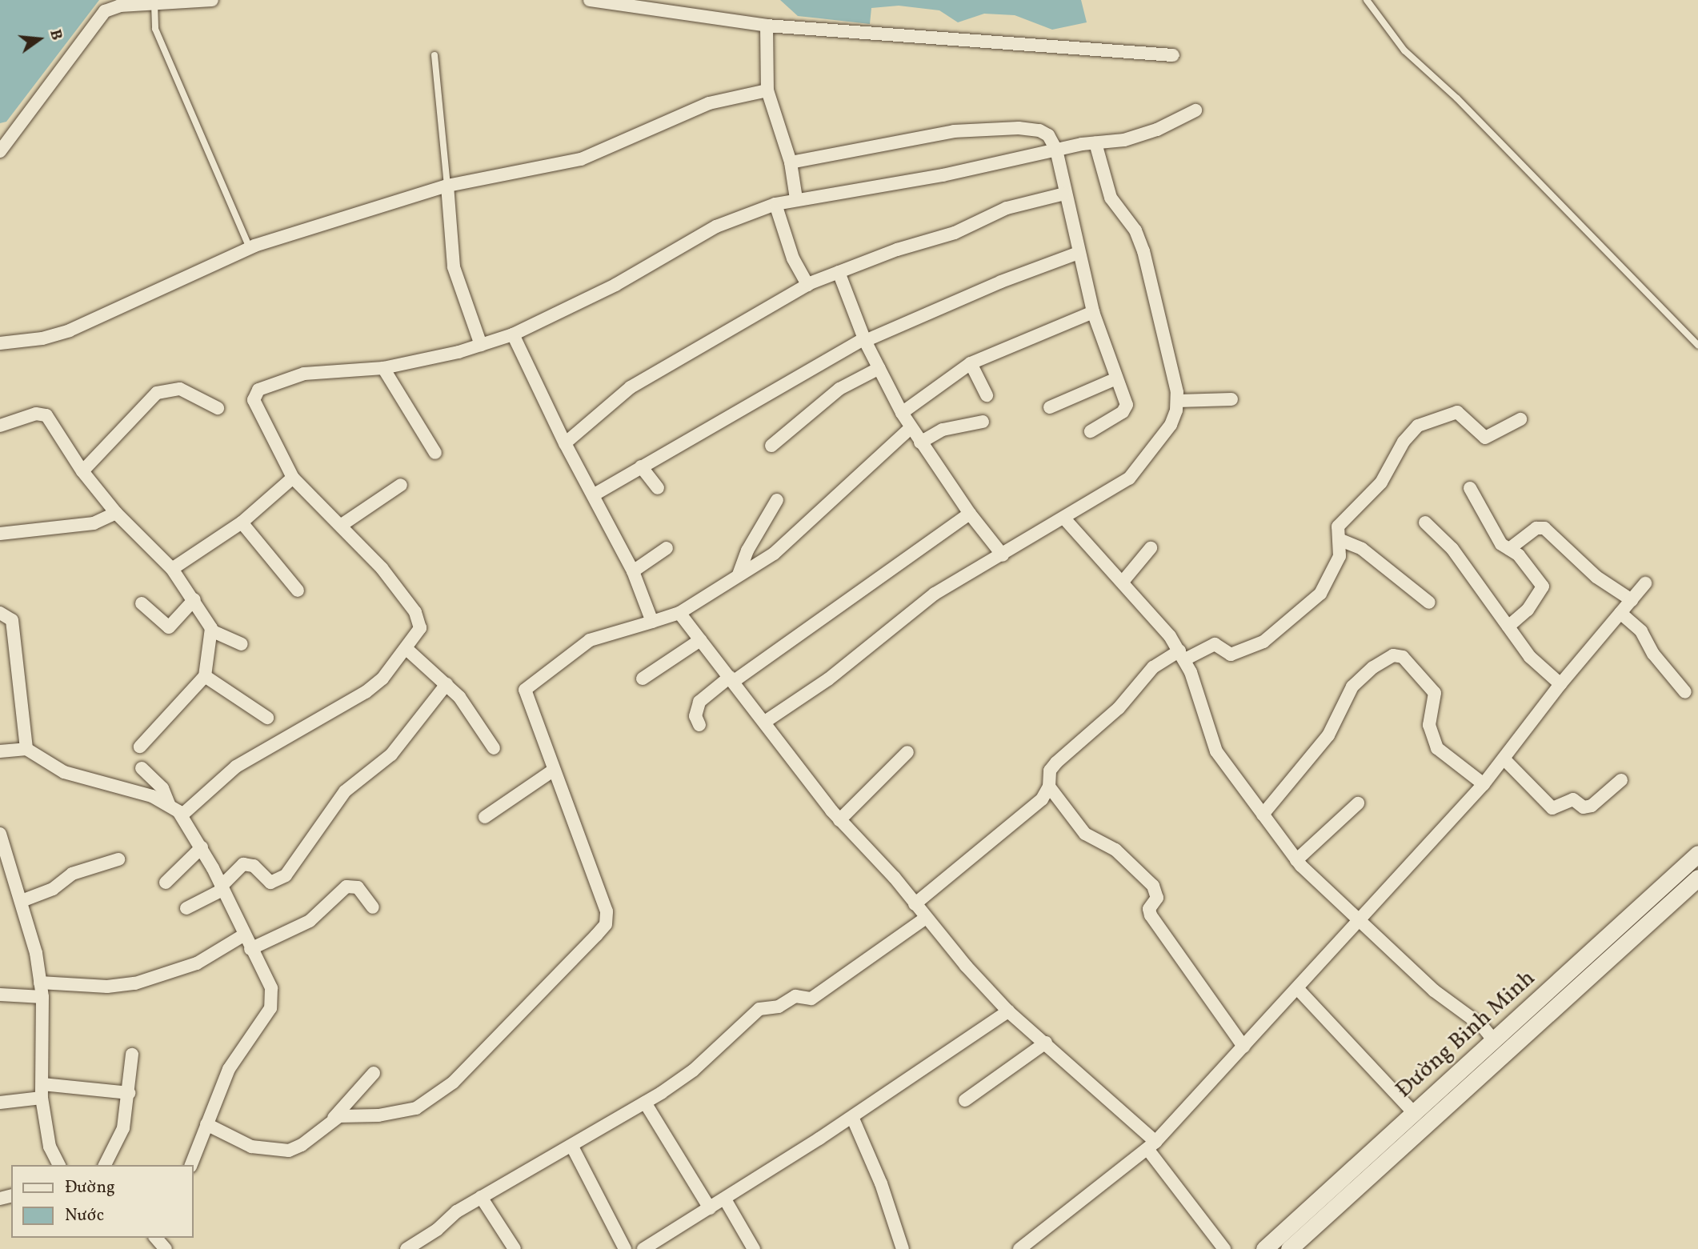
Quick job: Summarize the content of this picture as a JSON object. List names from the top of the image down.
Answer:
{
  "streets": {
    "main road": ["Đường Binh Minh"]
  },
  "legend": ["Đường", "Nước"],
  "north": "right"
}
